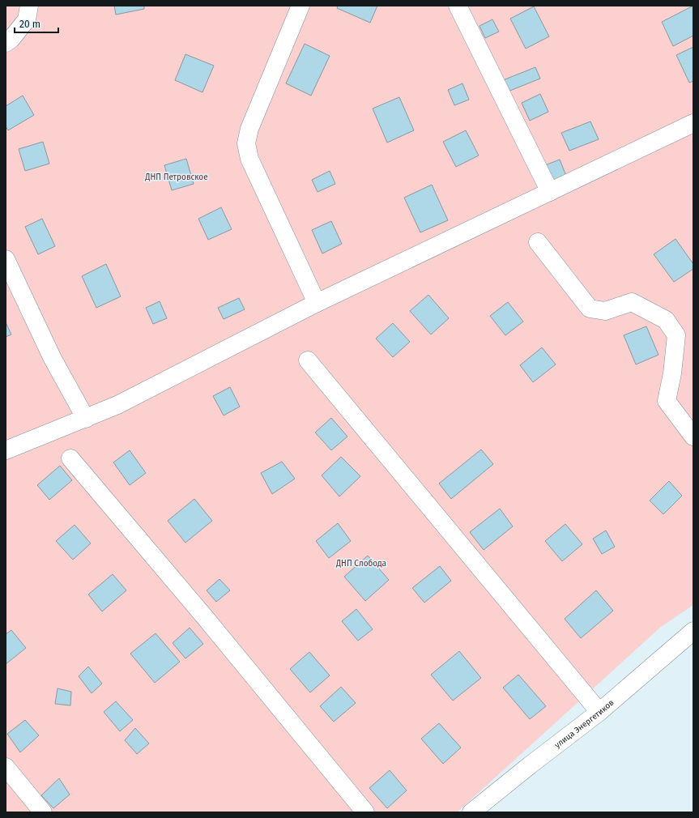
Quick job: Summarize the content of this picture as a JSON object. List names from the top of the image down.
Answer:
{
  "streets": {
    "street": ["улица Энергетиков"]
  },
  "parks": ["ДНП Петровское", "ДНП Слобода"],
  "scale_bar": "20 m"
}
